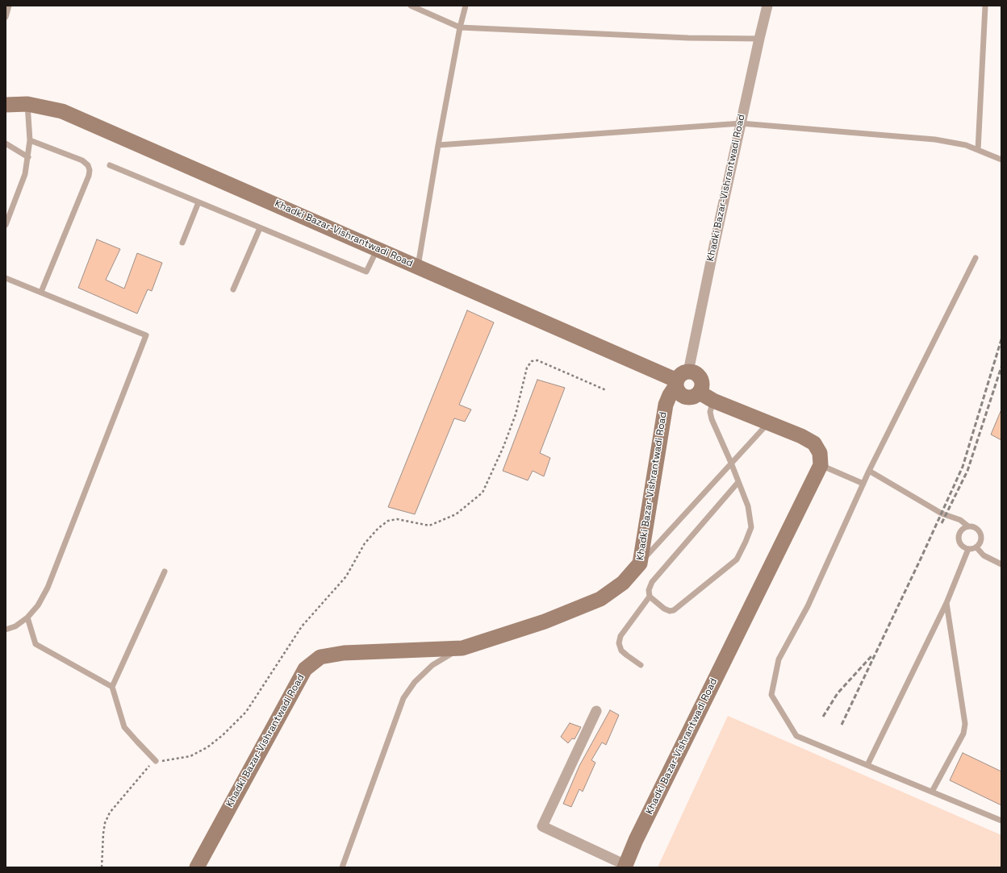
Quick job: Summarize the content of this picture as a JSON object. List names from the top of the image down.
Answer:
{
  "streets": {
    "street": ["Khadki Bazar-Vishrantwadi Road"]
  }
}
